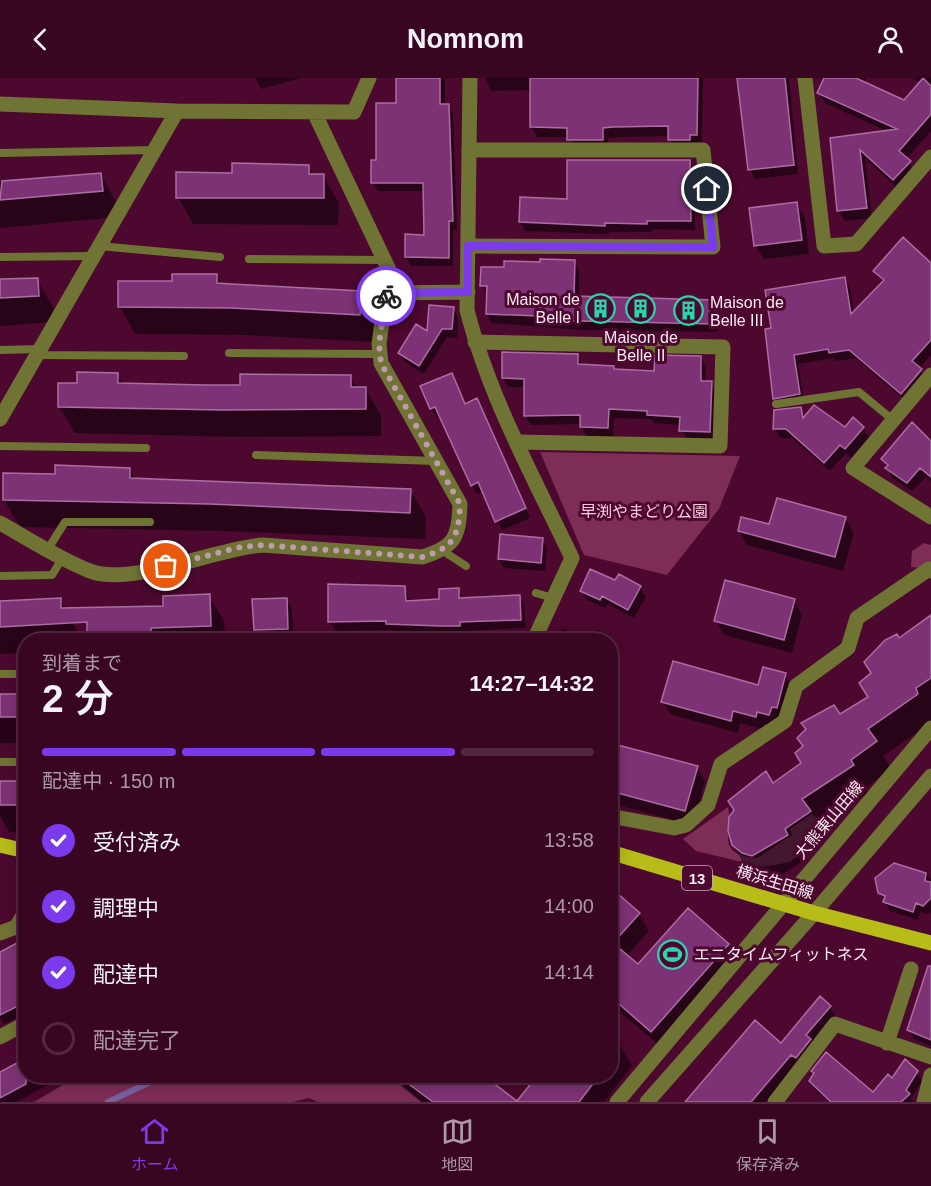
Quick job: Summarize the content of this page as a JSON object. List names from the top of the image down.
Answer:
{
  "streets": {
    "main road": ["13", "横浜生田線"],
    "street": ["大熊東山田線"]
  },
  "crossings": [
    ["大熊東山田線", "横浜生田線"]
  ],
  "parks": ["早渕やまどり公園"],
  "places": {
    "building": ["Maison de Belle I", "Maison de Belle II", "Maison de Belle III"],
    "sports": ["エニタイムフィットネス"]
  },
  "page": {
    "header": "Nomnom",
    "heading": ["2 分", "到着まで", "14:27–14:32"],
    "bar": "配達中 · 150 m",
    "list": [
      ["受付済み", "13:58"],
      ["調理中", "14:00"],
      ["配達中", "14:14"],
      "配達完了"
    ],
    "tabs": ["ホーム", "地図", "保存済み"]
  }
}
